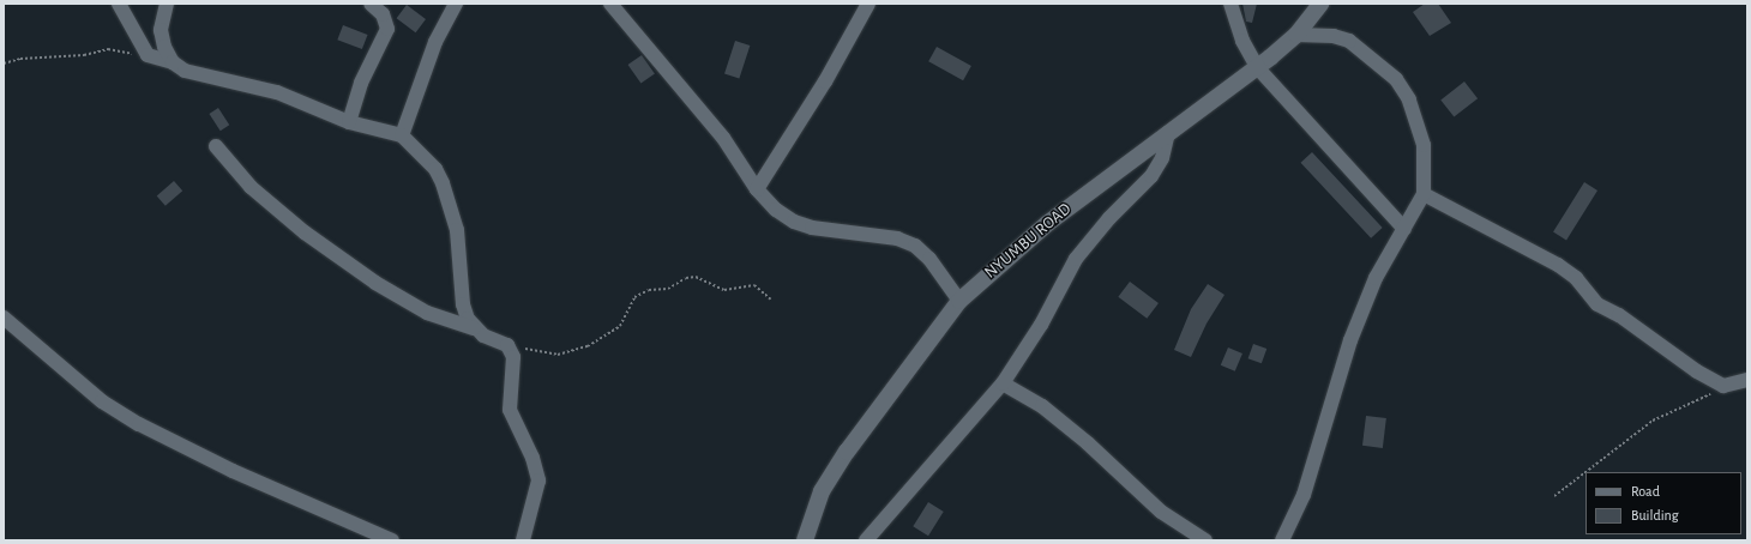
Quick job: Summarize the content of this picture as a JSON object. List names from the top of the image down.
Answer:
{
  "streets": {
    "street": ["NYUMBU ROAD"]
  },
  "legend": ["Road", "Building"]
}
